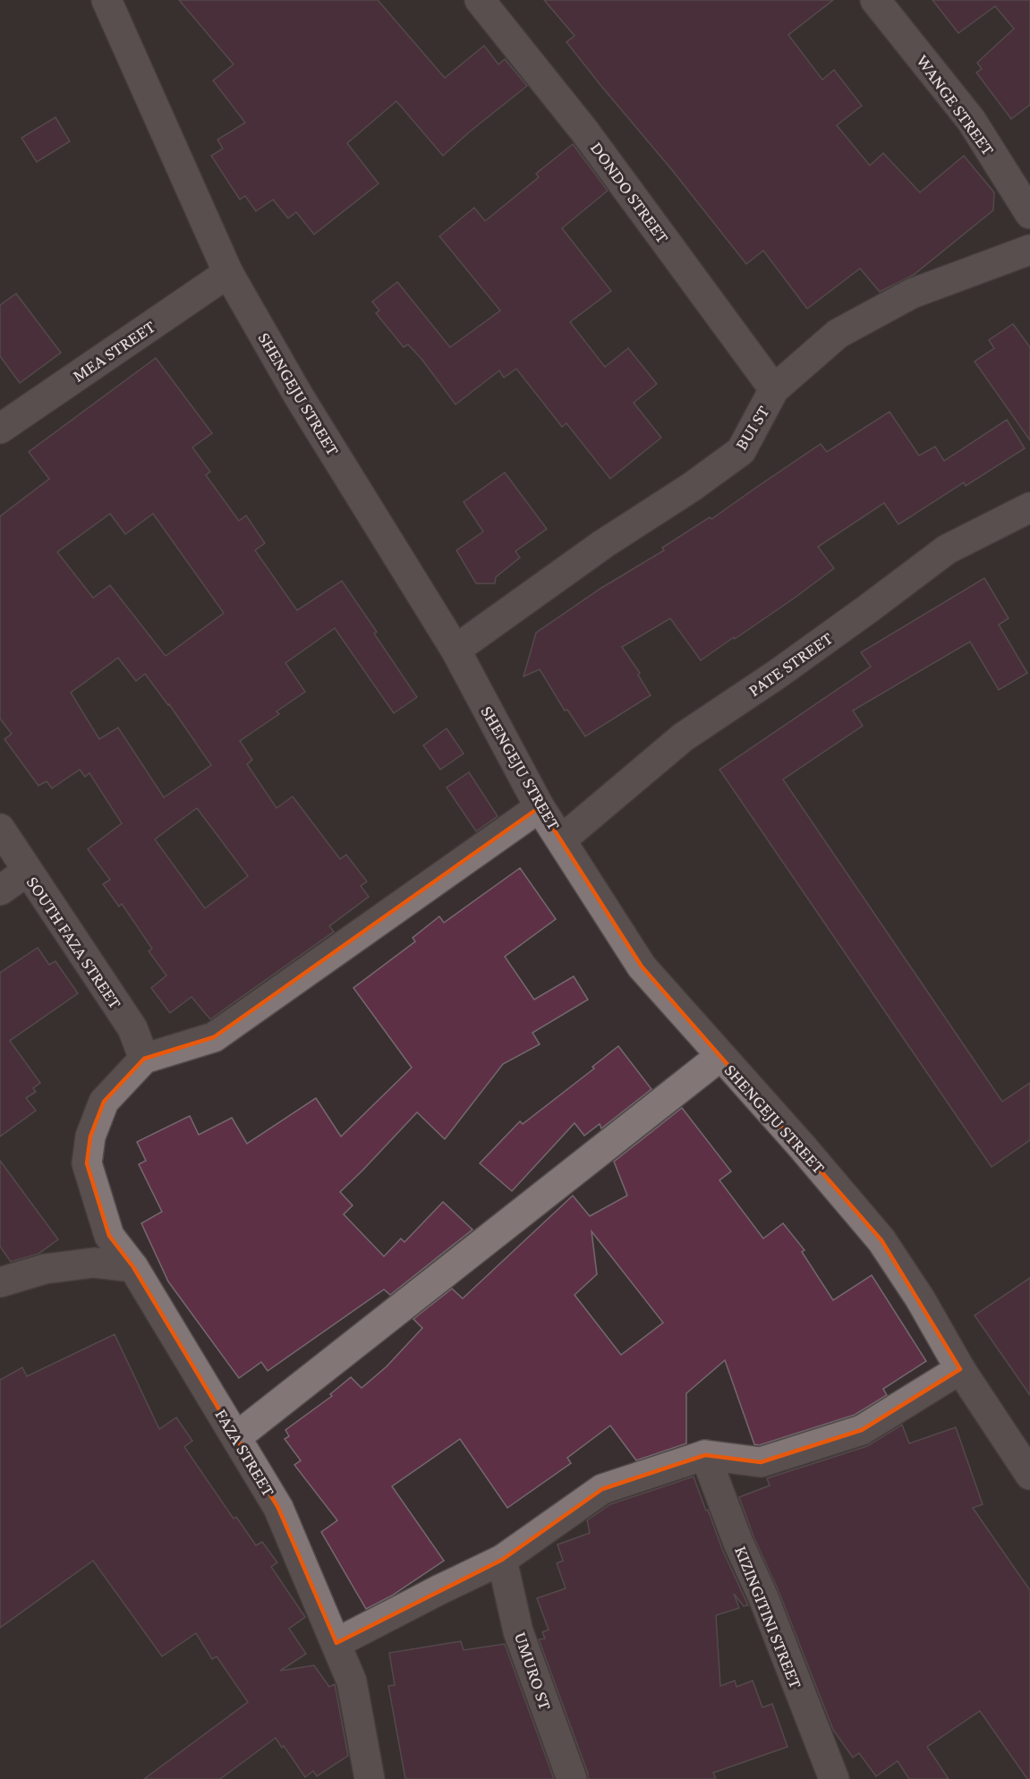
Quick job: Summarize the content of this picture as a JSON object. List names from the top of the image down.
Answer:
{
  "streets": {
    "street": [
      "WANGE STREET",
      "DONDO STREET",
      "MEA STREET",
      "SHENGEJU STREET",
      "BUI ST",
      "PATE STREET",
      "SOUTH FAZA STREET",
      "FAZA STREET",
      "KIZINGITINI STREET",
      "UMURO ST"
    ]
  },
  "crossings": [
    ["DONDO STREET", "BUI ST"],
    ["MEA STREET", "SHENGEJU STREET"],
    ["SHENGEJU STREET", "BUI ST"],
    ["SHENGEJU STREET", "PATE STREET"],
    ["SOUTH FAZA STREET", "FAZA STREET"]
  ]
}
